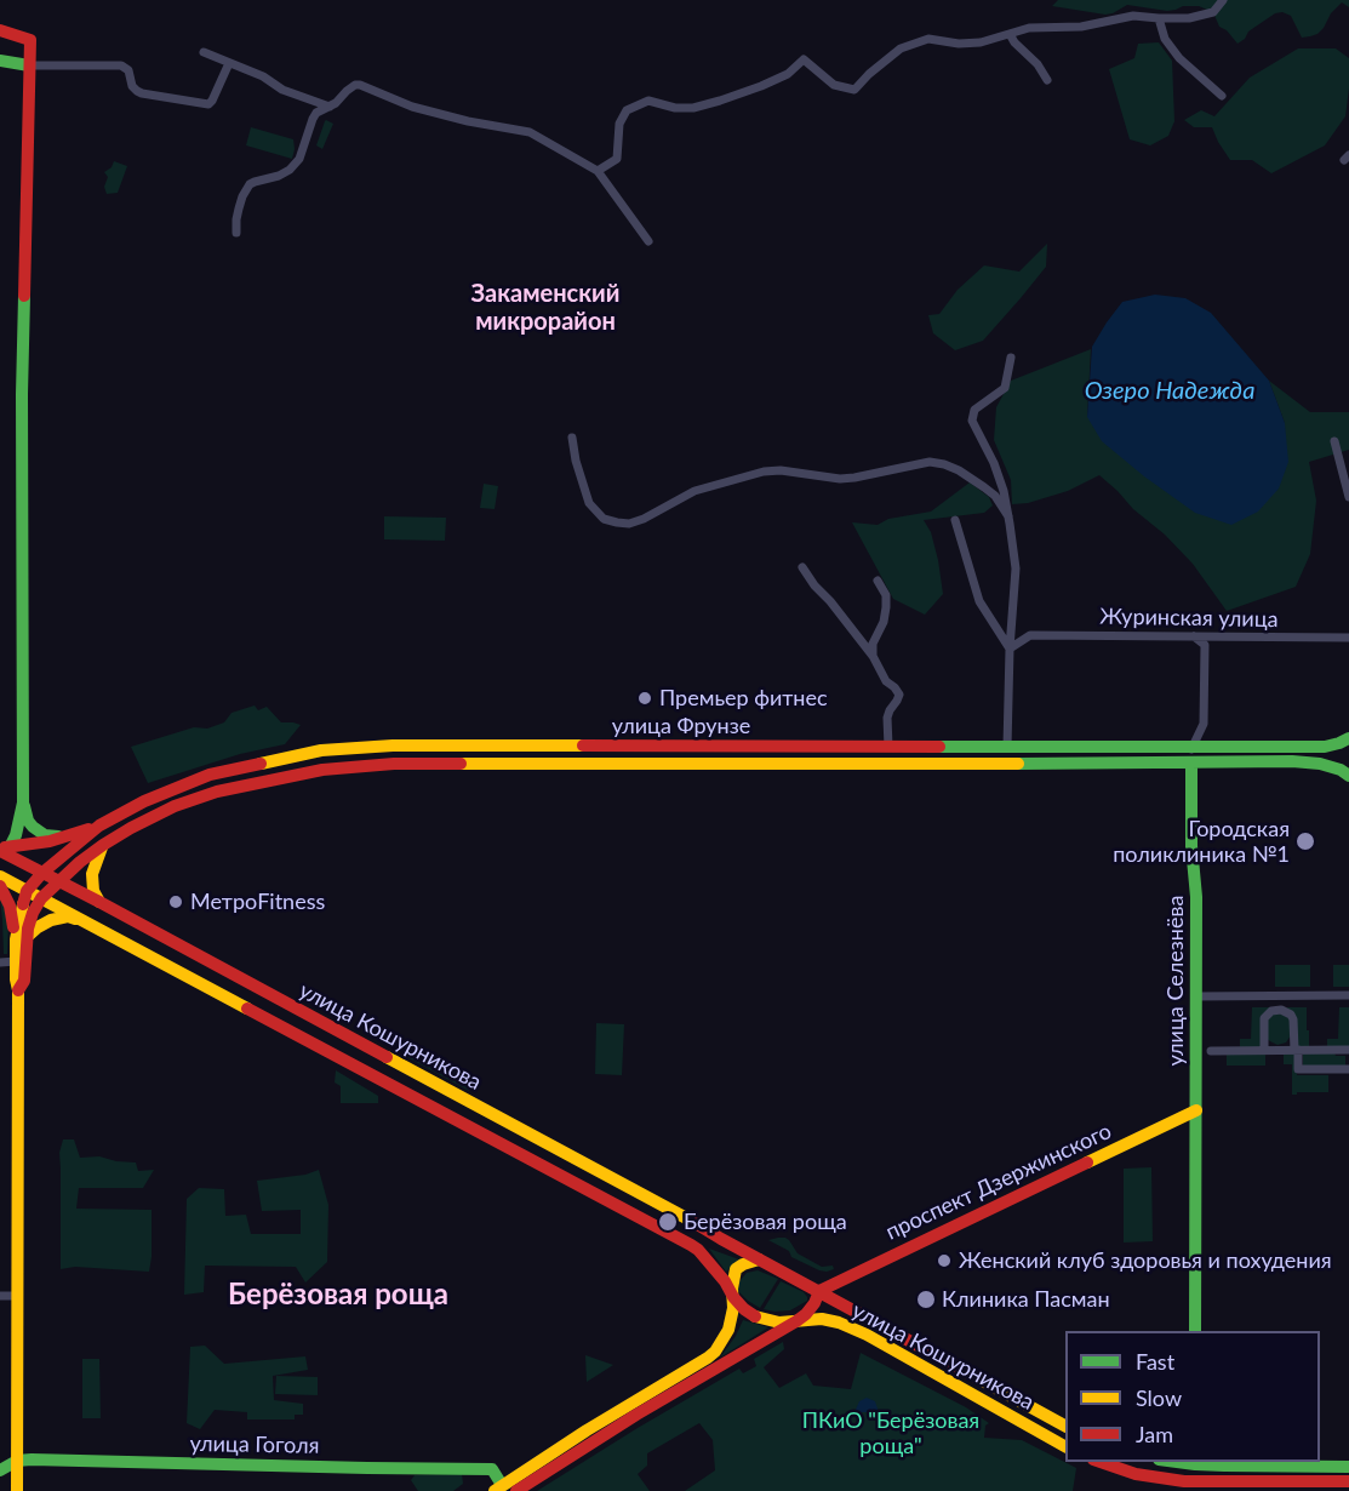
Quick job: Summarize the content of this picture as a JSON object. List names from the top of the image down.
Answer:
{
  "streets": {
    "main road": [
      "улица Фрунзе",
      "улица Селезнёва",
      "улица Кошурникова",
      "проспект Дзержинского",
      "улица Гоголя"
    ],
    "street": ["Журинская улица"]
  },
  "crossings": [
    ["Журинская улица", "улица Селезнёва"],
    ["улица Фрунзе", "улица Селезнёва"],
    ["улица Фрунзе", "улица Кошурникова"],
    ["улица Селезнёва", "проспект Дзержинского"],
    ["улица Кошурникова", "проспект Дзержинского"]
  ],
  "districts": ["Закаменский микрорайон", "Берёзовая роща"],
  "water": ["Озеро Надежда"],
  "parks": ["ПКиО \"Берёзовая роща\""],
  "places": [
    "Премьер фитнес",
    "Городская поликлиника №1",
    "МетроFitness",
    "Берёзовая роща",
    "Женский клуб здоровья и похудения",
    "Клиника Пасман"
  ],
  "legend": ["Fast", "Slow", "Jam"]
}
